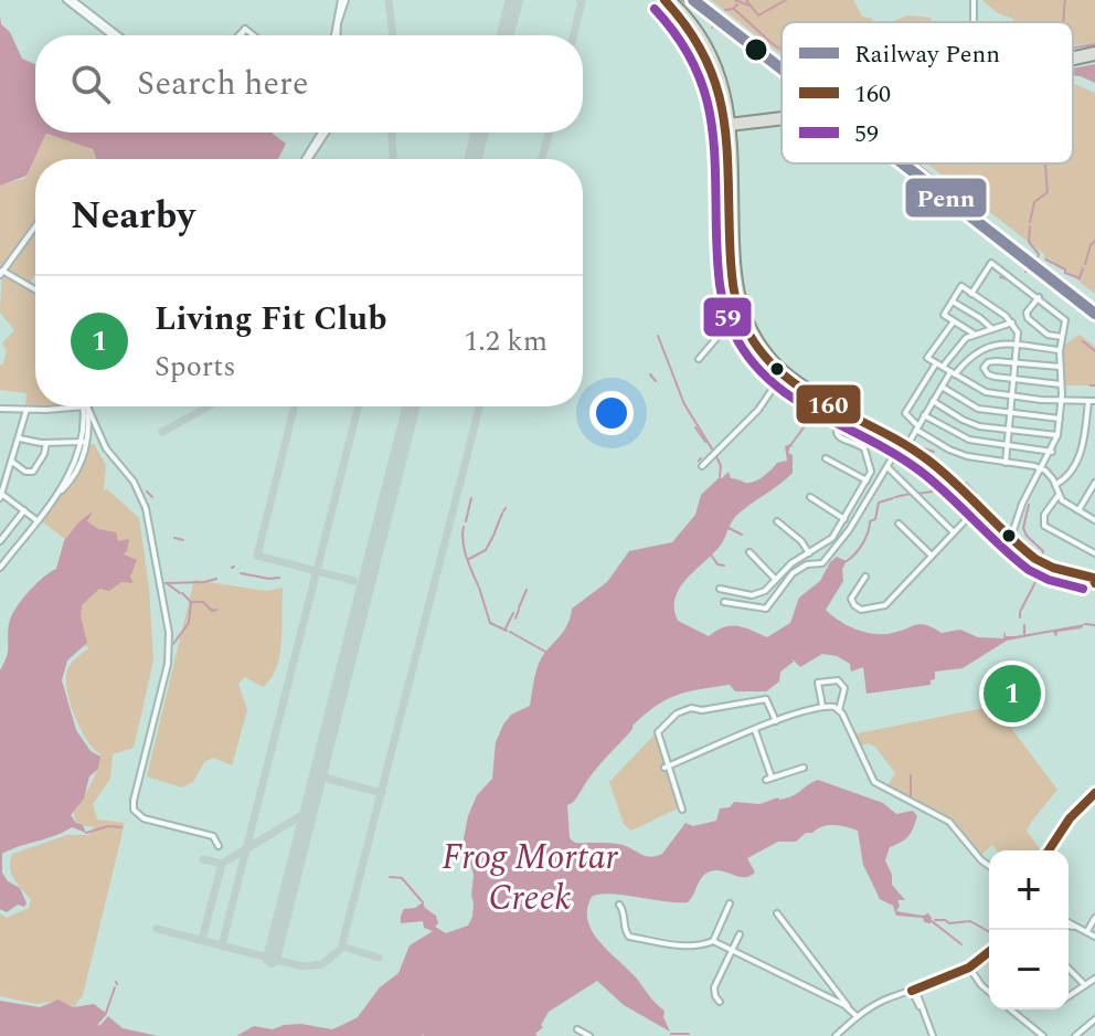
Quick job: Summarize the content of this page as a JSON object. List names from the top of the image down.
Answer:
{
  "water": ["Frog Mortar Creek"],
  "lines": ["rail line Penn", "transit line 160", "transit line 59"],
  "legend": ["Railway Penn", "160", "59"],
  "page": {
    "search": "Search here",
    "heading": "Nearby",
    "list": [
      {
        "mark": "1",
        "name": "Living Fit Club",
        "note": "Sports",
        "value": "1.2 km"
      }
    ],
    "pins": "1",
    "map_buttons": ["+", "−"]
  }
}
